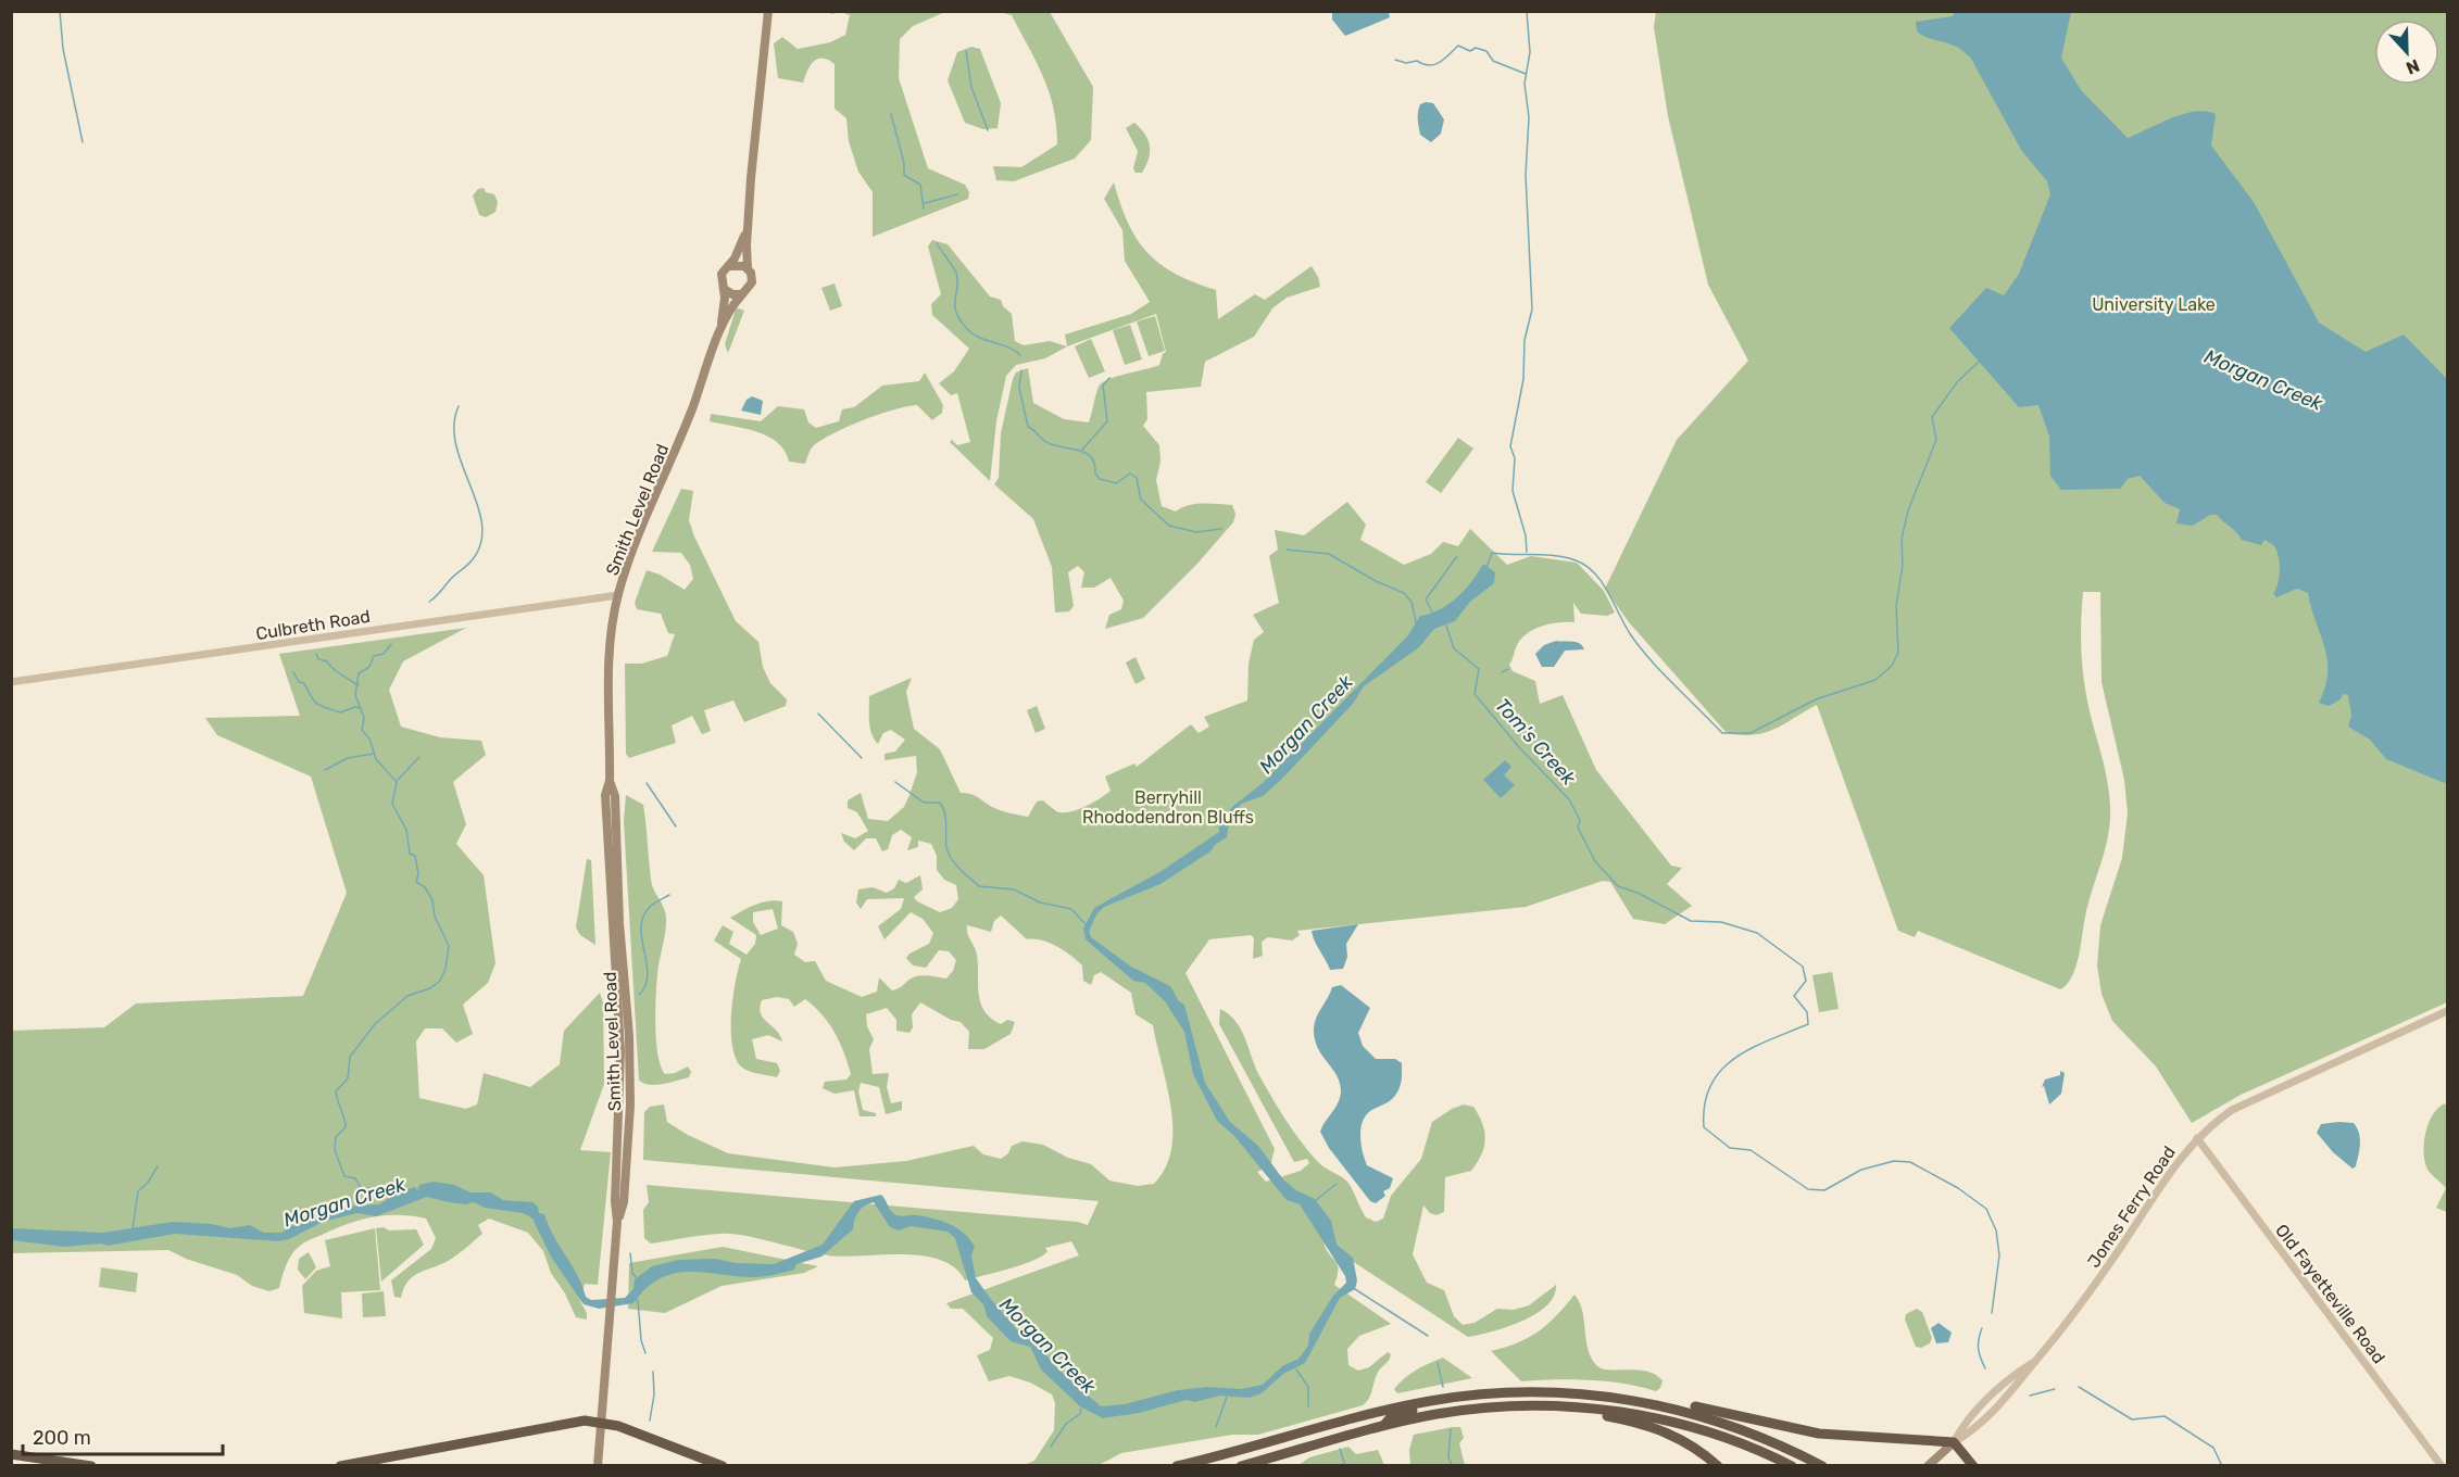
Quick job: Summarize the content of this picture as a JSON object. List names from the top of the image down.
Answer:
{
  "streets": {
    "main road": ["Smith Level Road", "Jones Ferry Road"],
    "street": ["Culbreth Road", "Old Fayetteville Road"]
  },
  "crossings": [
    ["Smith Level Road", "Culbreth Road"],
    ["Jones Ferry Road", "Old Fayetteville Road"]
  ],
  "water": ["Morgan Creek", "Tom's Creek"],
  "parks": ["University Lake", "Berryhill Rhododendron Bluffs"],
  "scale_bar": "200 m",
  "north": "bottom"
}
